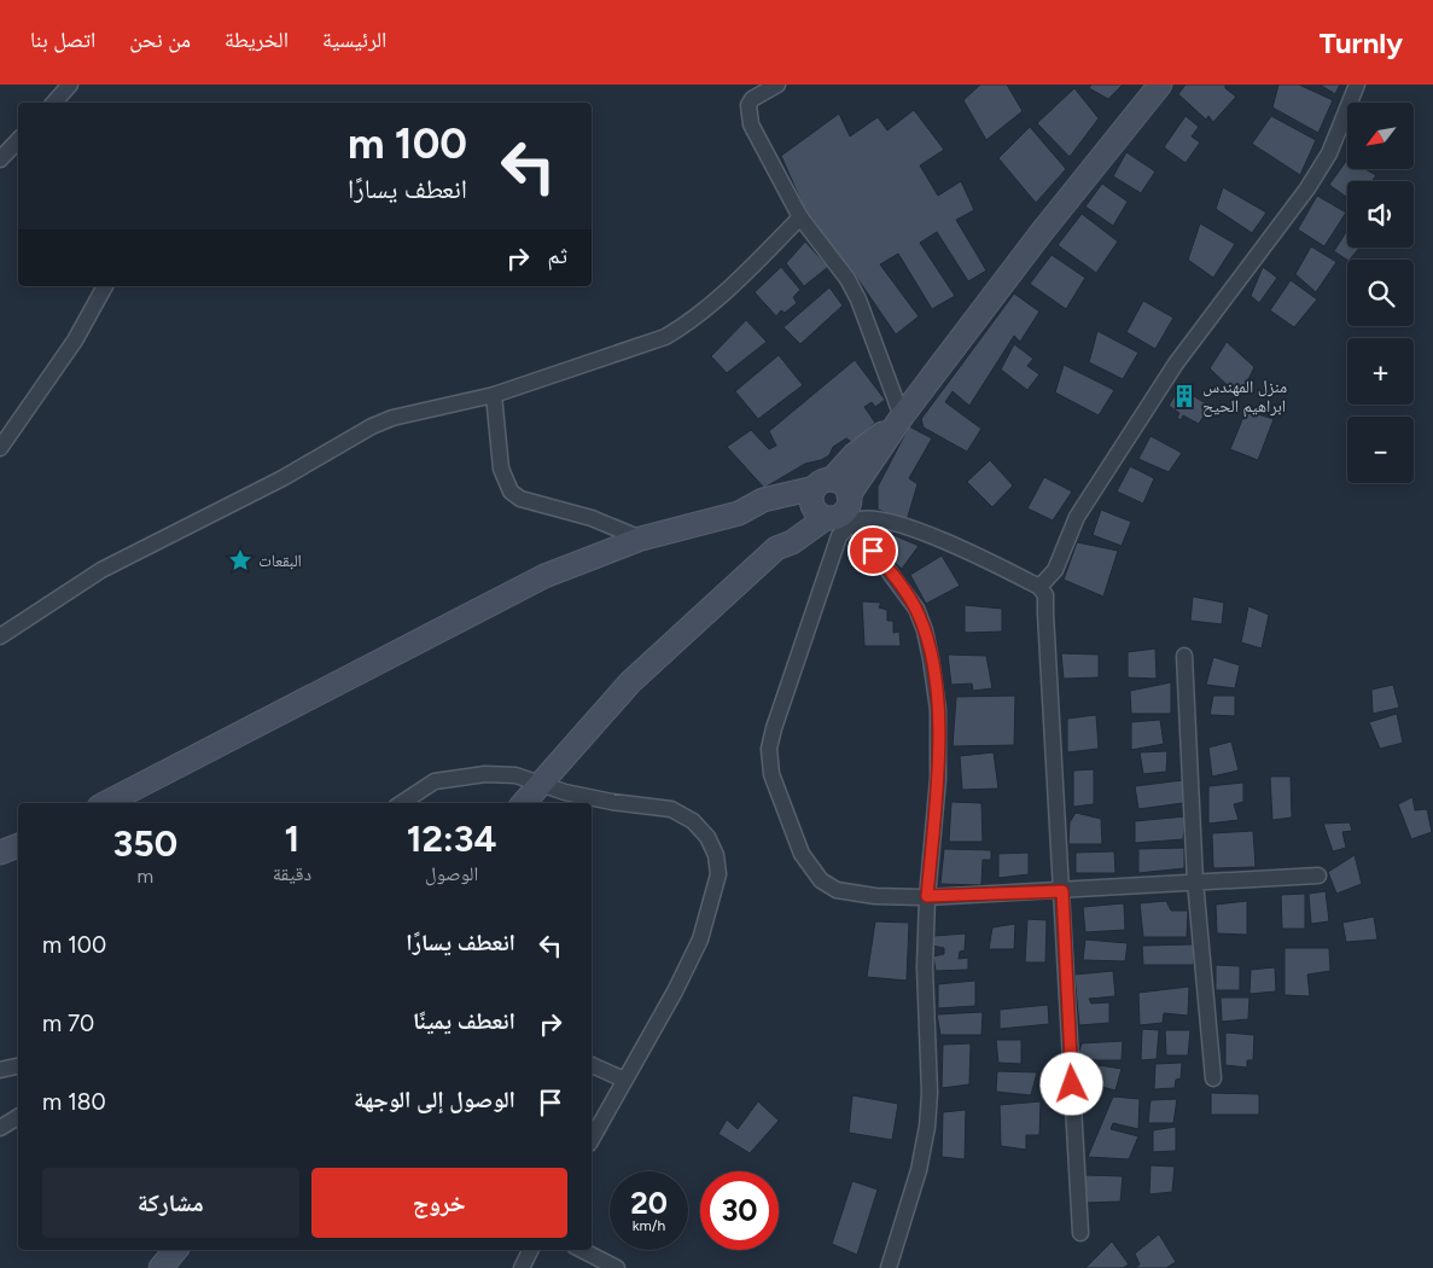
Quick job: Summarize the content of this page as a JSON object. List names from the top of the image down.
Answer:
{
  "places": {
    "building": ["منزل المهندس ابراهيم الحيح"],
    "place": ["البقعات"]
  },
  "north": "bottom left",
  "page": {
    "header": "Turnly",
    "nav": [
      "الرئيسية",
      "الخريطة",
      "من نحن",
      "اتصل بنا"
    ],
    "map_buttons": ["+", "−"],
    "turn": ["100 m", "انعطف يسارًا"],
    "then": "ثم",
    "eta": [
      "12:34",
      "الوصول",
      "1",
      "دقيقة",
      "350",
      "m"
    ],
    "list": [
      {
        "name": "انعطف يسارًا",
        "value": "100 m"
      },
      {
        "name": "انعطف يمينًا",
        "value": "70 m"
      },
      {
        "name": "الوصول إلى الوجهة",
        "value": "180 m"
      }
    ],
    "buttons": ["خروج", "مشاركة"],
    "speed": "20 km/h",
    "limit": "30"
  }
}
